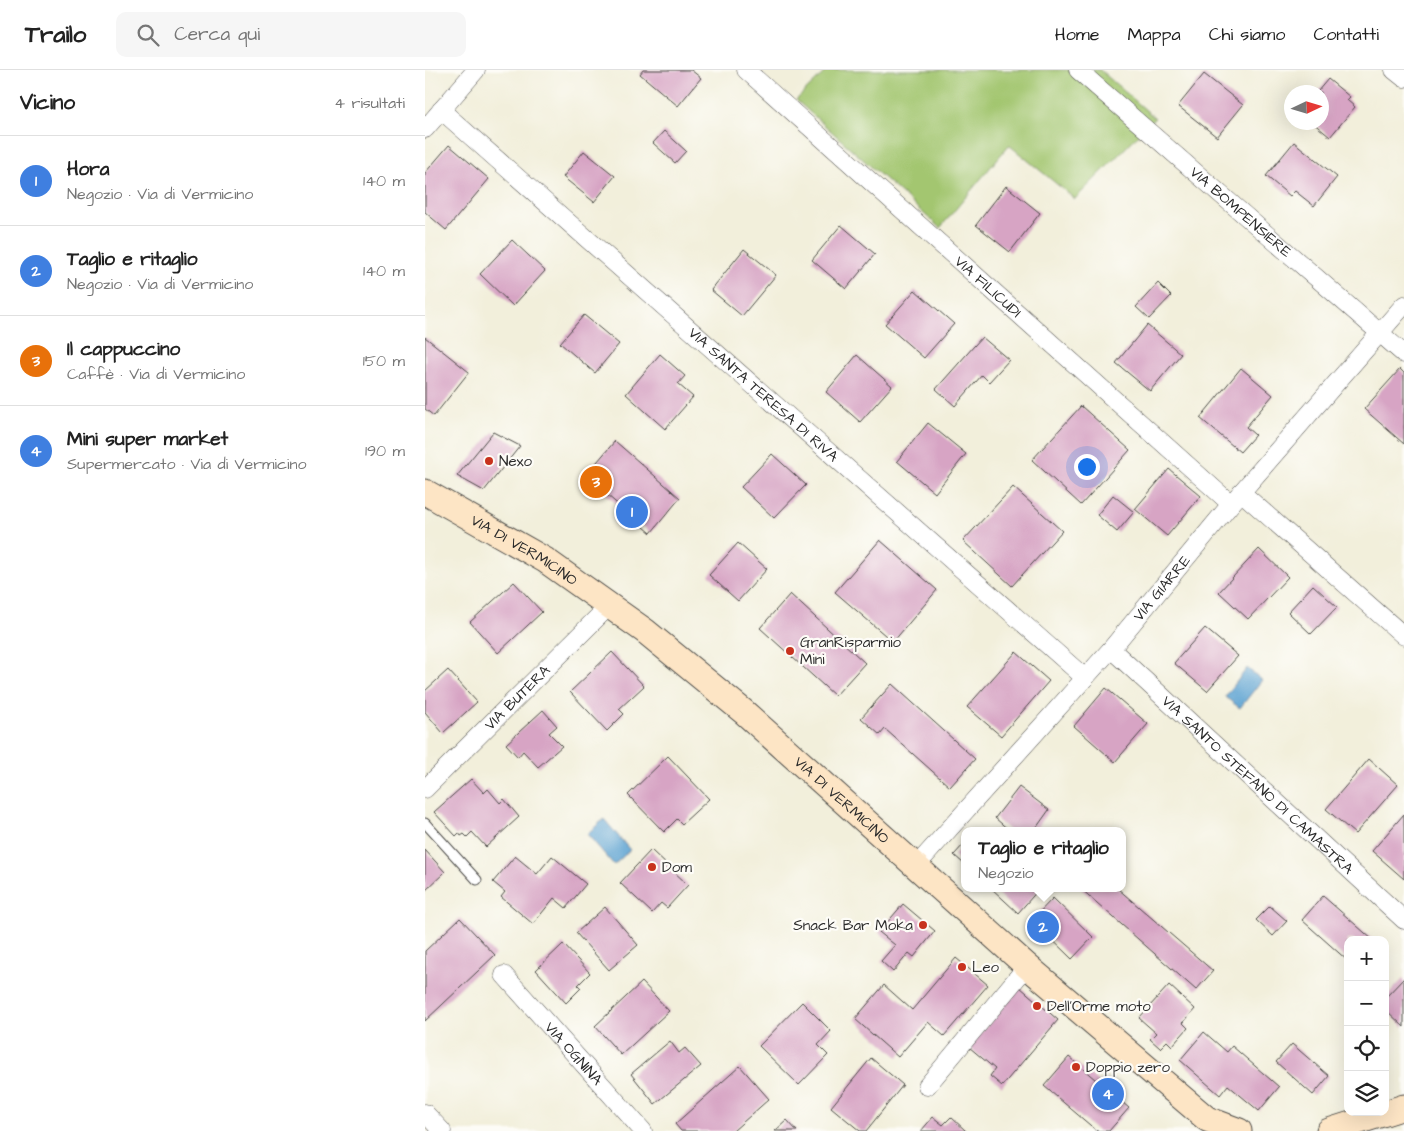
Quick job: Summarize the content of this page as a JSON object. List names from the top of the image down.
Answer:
{
  "streets": {
    "main road": ["VIA DI VERMICINO"],
    "street": [
      "VIA BOMPENSIERE",
      "VIA FILICUDI",
      "VIA SANTA TERESA DI RIVA",
      "VIA GIARRE",
      "VIA BUTERA",
      "VIA SANTO STEFANO DI CAMASTRA",
      "VIA OGNINA"
    ]
  },
  "crossings": [
    ["VIA BOMPENSIERE", "VIA GIARRE"],
    ["VIA FILICUDI", "VIA GIARRE"],
    ["VIA SANTA TERESA DI RIVA", "VIA GIARRE"],
    ["VIA DI VERMICINO", "VIA GIARRE"],
    ["VIA DI VERMICINO", "VIA BUTERA"],
    ["VIA GIARRE", "VIA SANTO STEFANO DI CAMASTRA"]
  ],
  "places": [
    "Nexo",
    "GranRisparmio Mini",
    "Dom",
    "Snack Bar Moka",
    "Leo",
    "Dell'Orme moto",
    "Doppio zero"
  ],
  "north": "right",
  "page": {
    "header": "Trailo",
    "search": "Cerca qui",
    "nav": [
      "Home",
      "Mappa",
      "Chi siamo",
      "Contatti"
    ],
    "heading": ["Vicino", "4 risultati"],
    "list": [
      {
        "mark": "1",
        "name": "Hora",
        "note": "Negozio · Via di Vermicino",
        "value": "140 m"
      },
      {
        "mark": "2",
        "name": "Taglio e ritaglio",
        "note": "Negozio · Via di Vermicino",
        "value": "140 m"
      },
      {
        "mark": "3",
        "name": "Il cappuccino",
        "note": "Caffè · Via di Vermicino",
        "value": "150 m"
      },
      {
        "mark": "4",
        "name": "Mini super market",
        "note": "Supermercato · Via di Vermicino",
        "value": "190 m"
      }
    ],
    "pins": [
      "3",
      "1",
      "2",
      "4"
    ],
    "popup": ["Taglio e ritaglio", "Negozio"],
    "map_buttons": ["+", "−"]
  }
}
